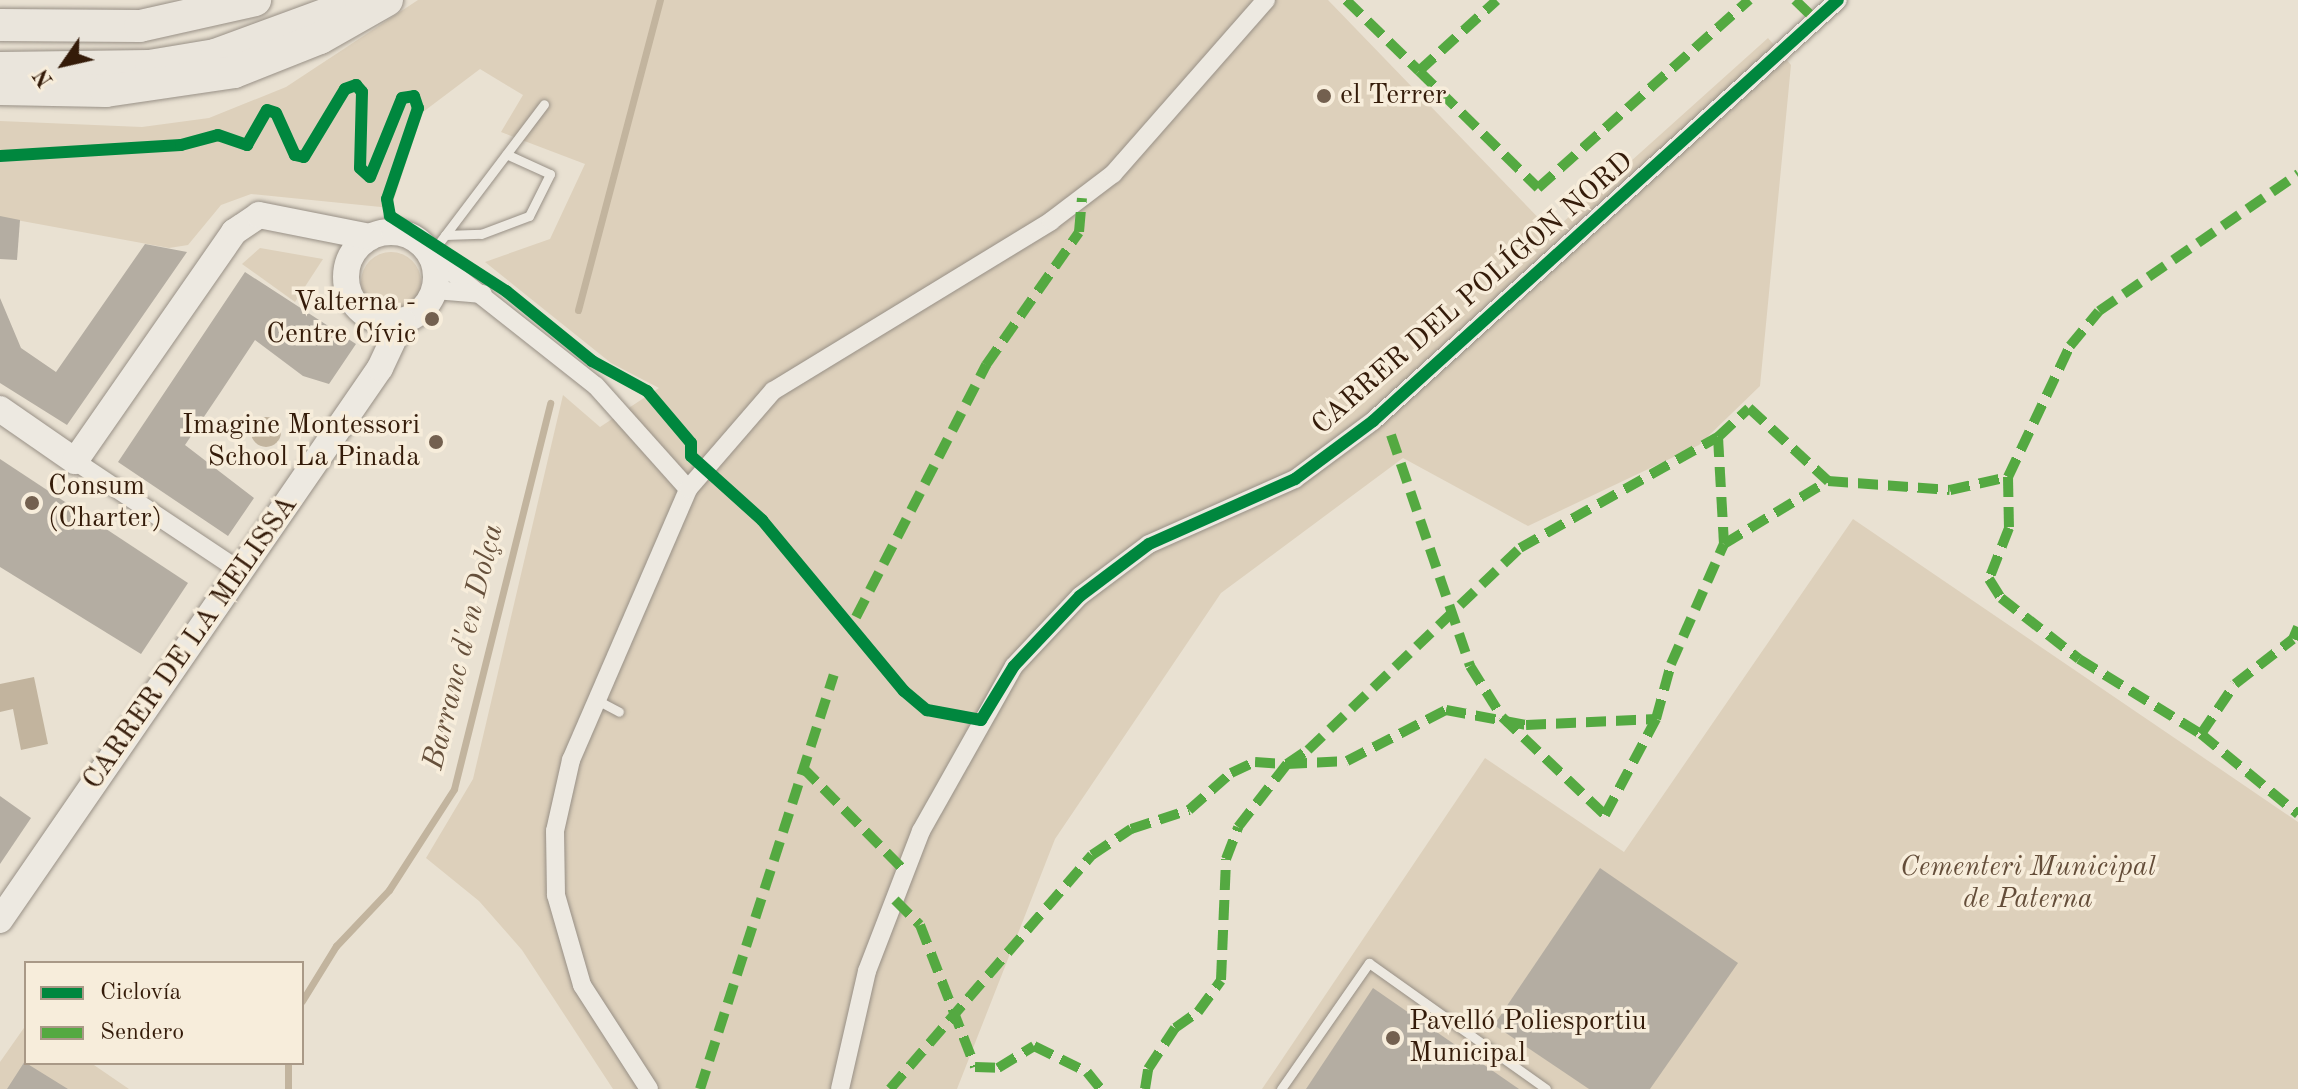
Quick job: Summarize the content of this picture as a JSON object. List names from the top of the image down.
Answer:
{
  "streets": {
    "street": ["CARRER DEL POLÍGON NORD", "CARRER DE LA MELISSA"]
  },
  "water": ["Barranc d'en Dolça"],
  "parks": ["Cementeri Municipal de Paterna"],
  "places": [
    "el Terrer",
    "Valterna - Centre Cívic",
    "Imagine Montessori School La Pinada",
    "Consum (Charter)",
    "Pavelló Poliesportiu Municipal"
  ],
  "legend": ["Ciclovía", "Sendero"],
  "north": "bottom left"
}
